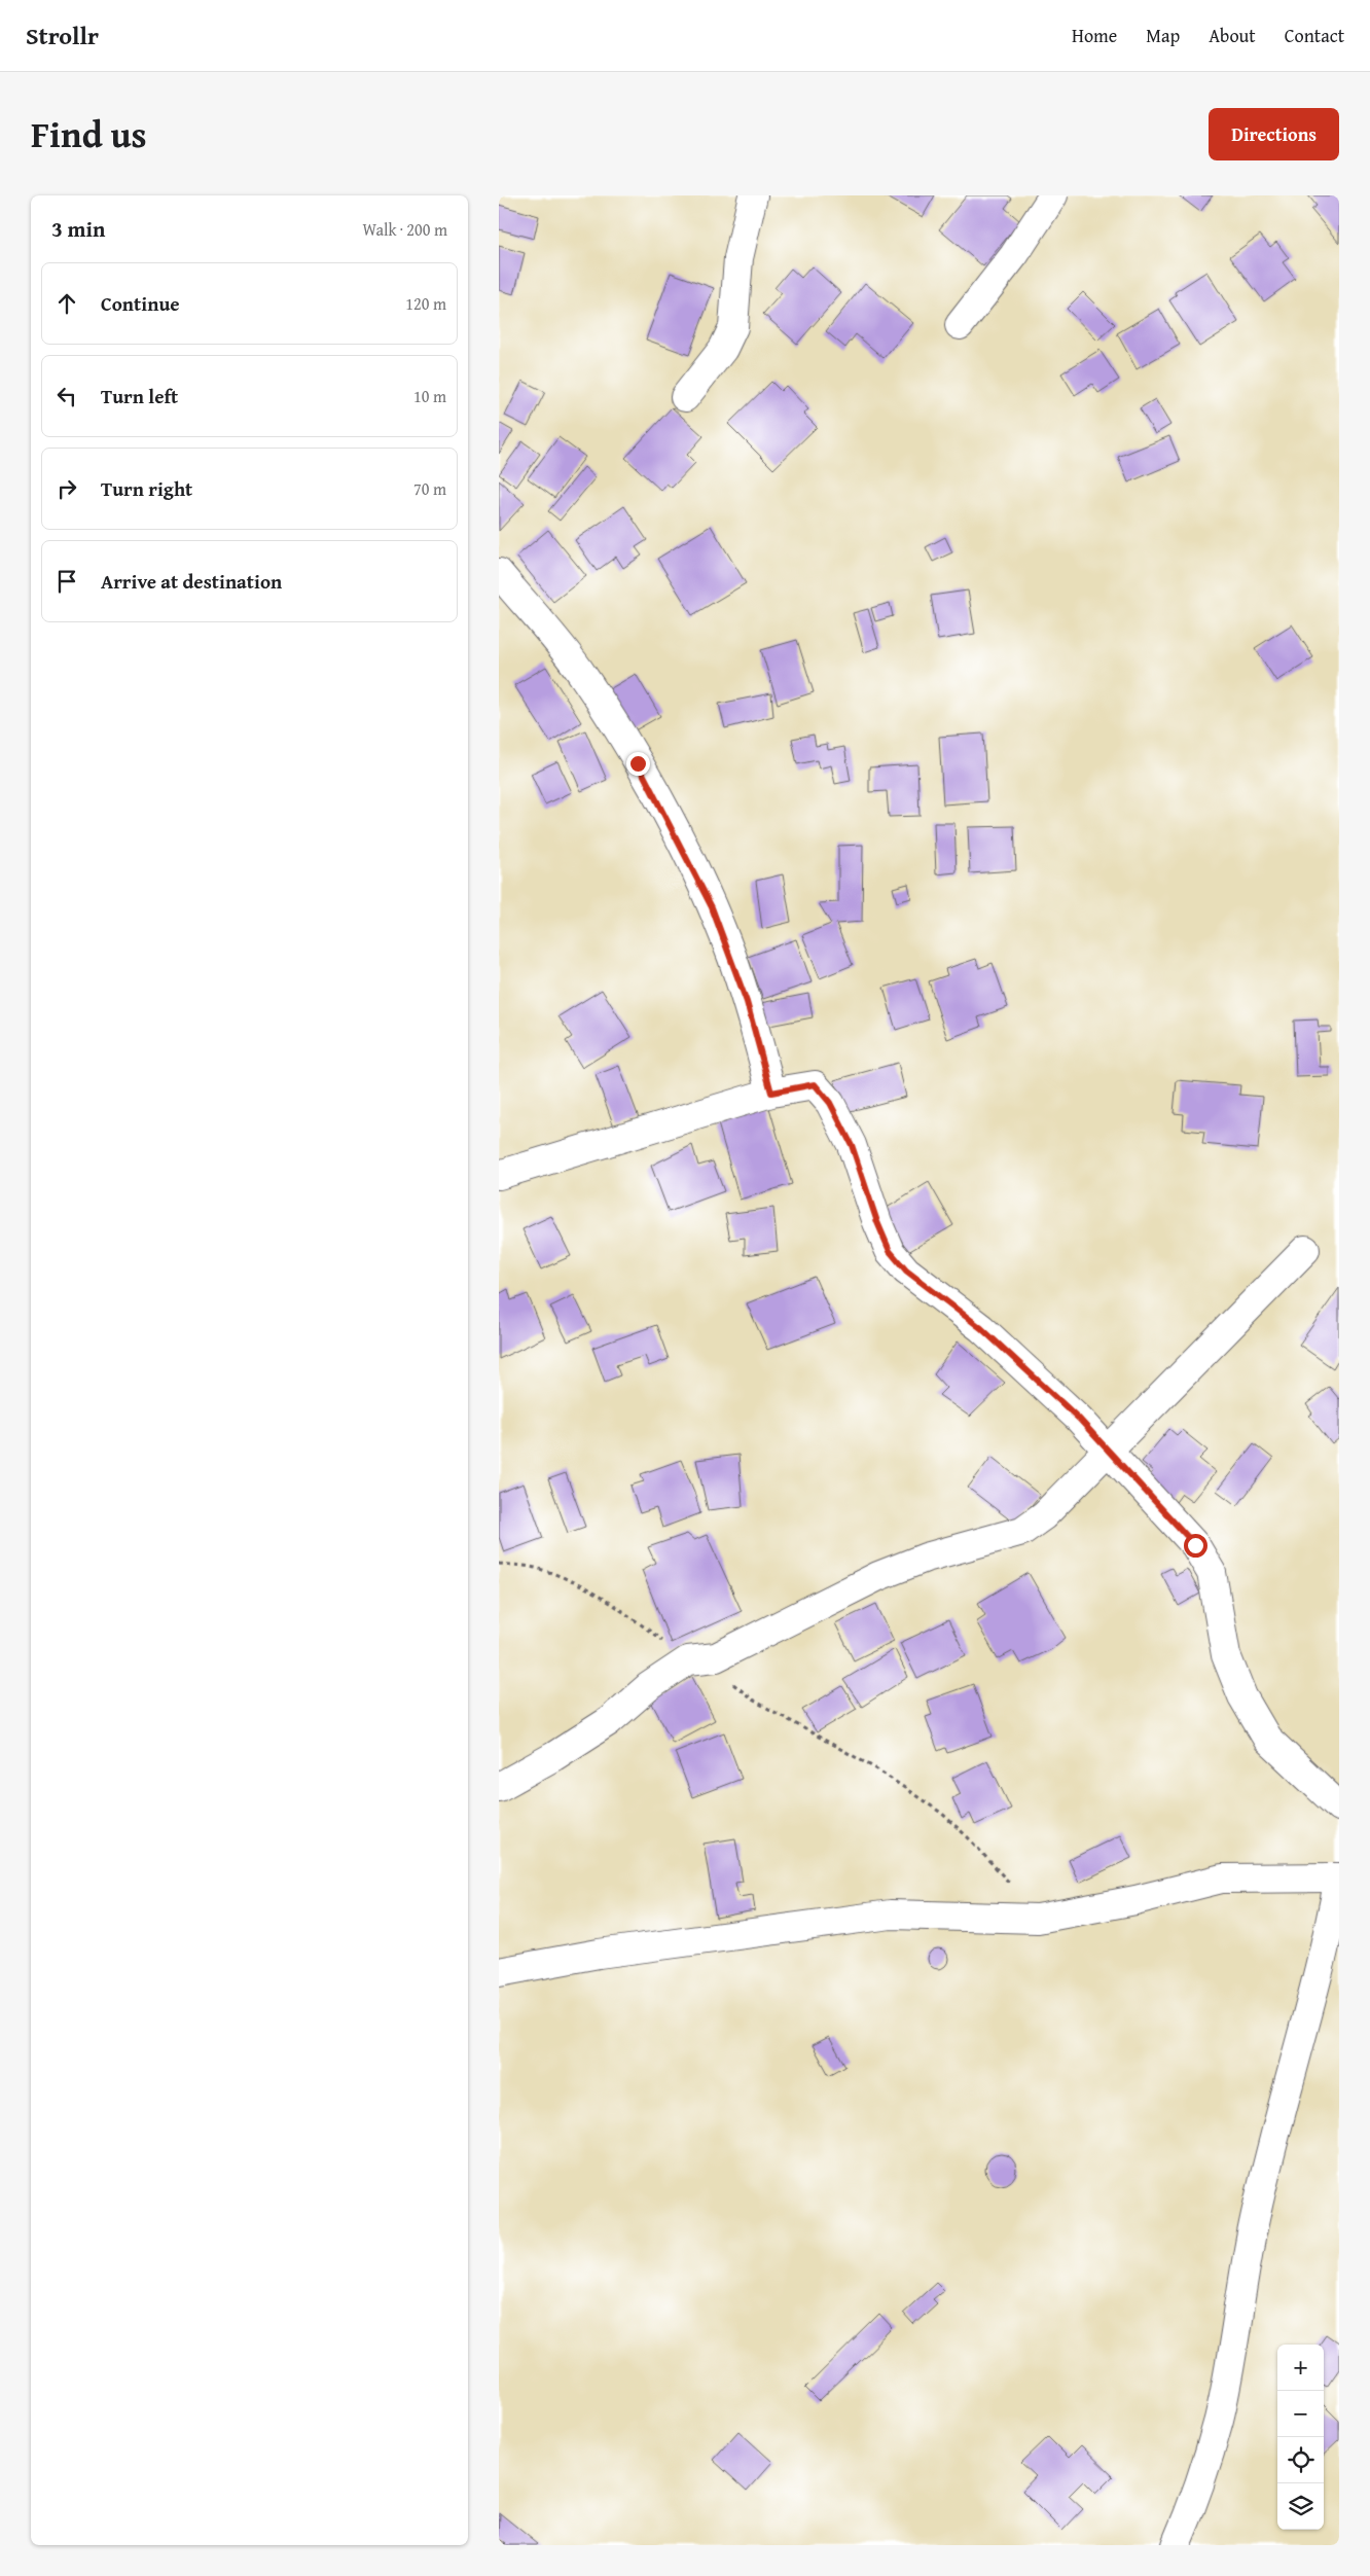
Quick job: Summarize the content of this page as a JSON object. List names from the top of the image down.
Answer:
{
  "page": {
    "header": "Strollr",
    "nav": [
      "Home",
      "Map",
      "About",
      "Contact"
    ],
    "title": "Find us",
    "buttons": "Directions",
    "heading": ["3 min", "Walk · 200 m"],
    "list": [
      ["Continue", "120 m"],
      ["Turn left", "10 m"],
      ["Turn right", "70 m"],
      "Arrive at destination"
    ],
    "map_buttons": ["+", "−"]
  }
}
